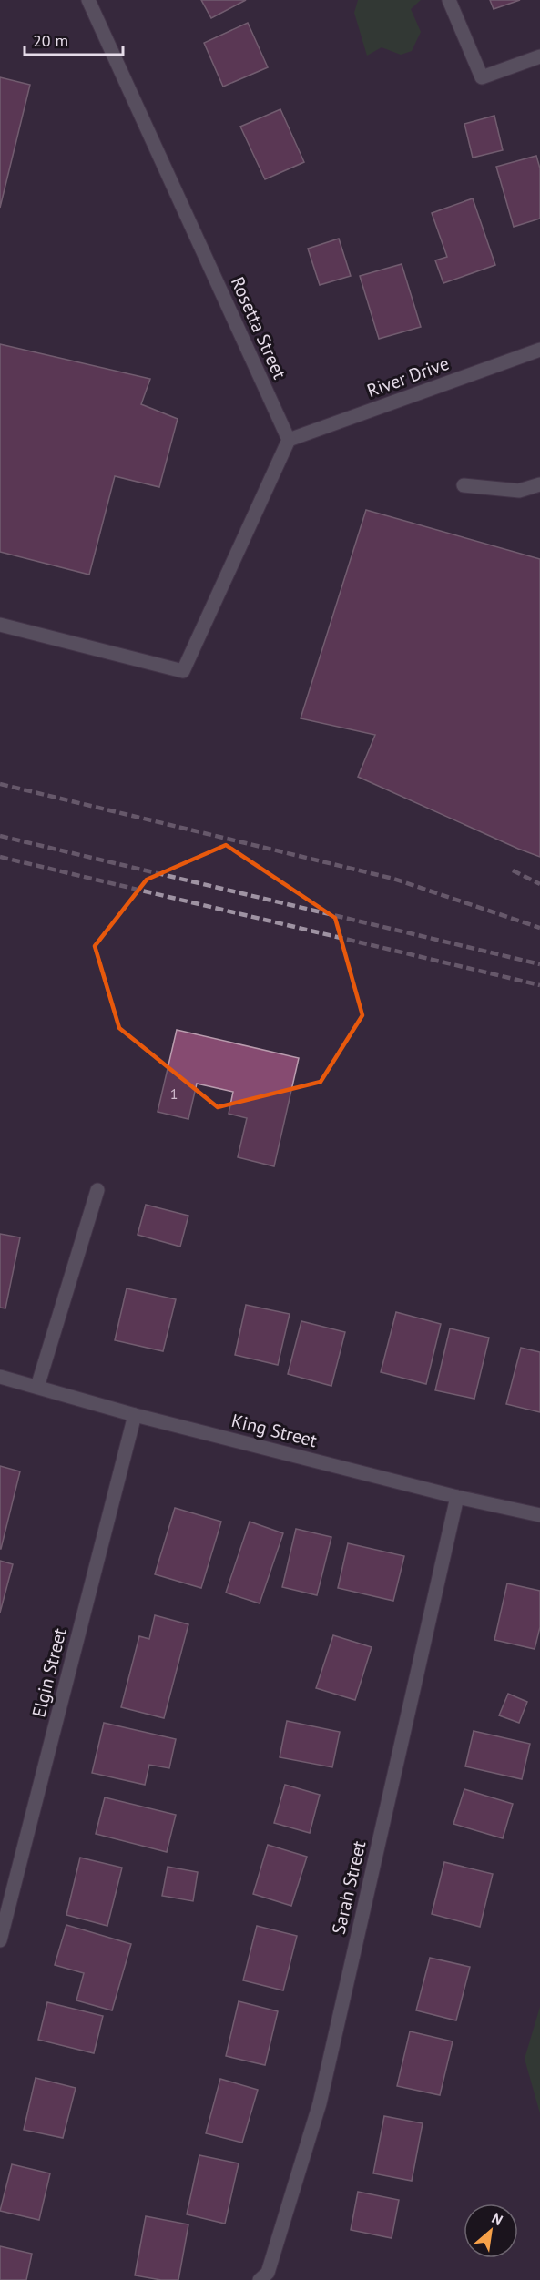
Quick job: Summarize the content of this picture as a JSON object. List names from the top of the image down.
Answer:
{
  "streets": {
    "street": [
      "Rosetta Street",
      "River Drive",
      "King Street",
      "Elgin Street",
      "Sarah Street"
    ]
  },
  "crossings": [
    ["Rosetta Street", "River Drive"],
    ["King Street", "Elgin Street"],
    ["King Street", "Sarah Street"]
  ],
  "house_numbers": ["1"],
  "scale_bar": "20 m",
  "north": "top right"
}
